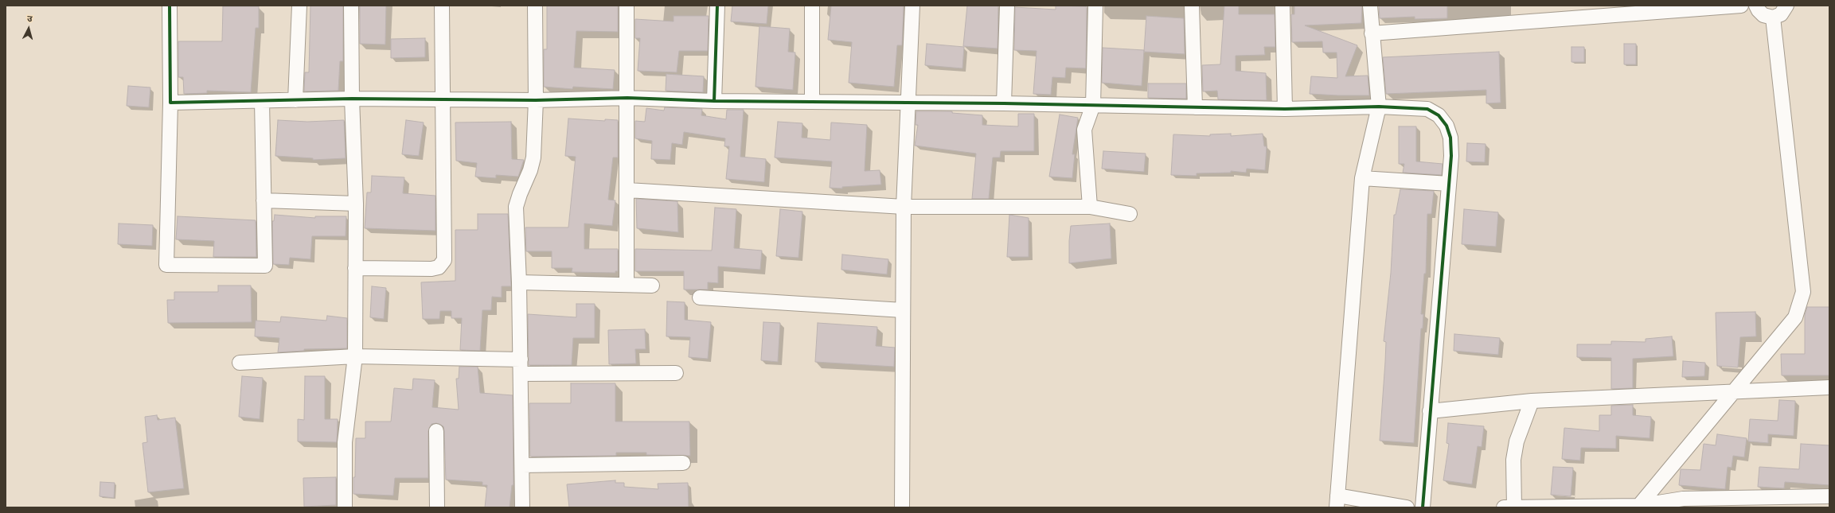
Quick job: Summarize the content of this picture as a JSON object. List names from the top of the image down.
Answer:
{
  "north": "top"
}
